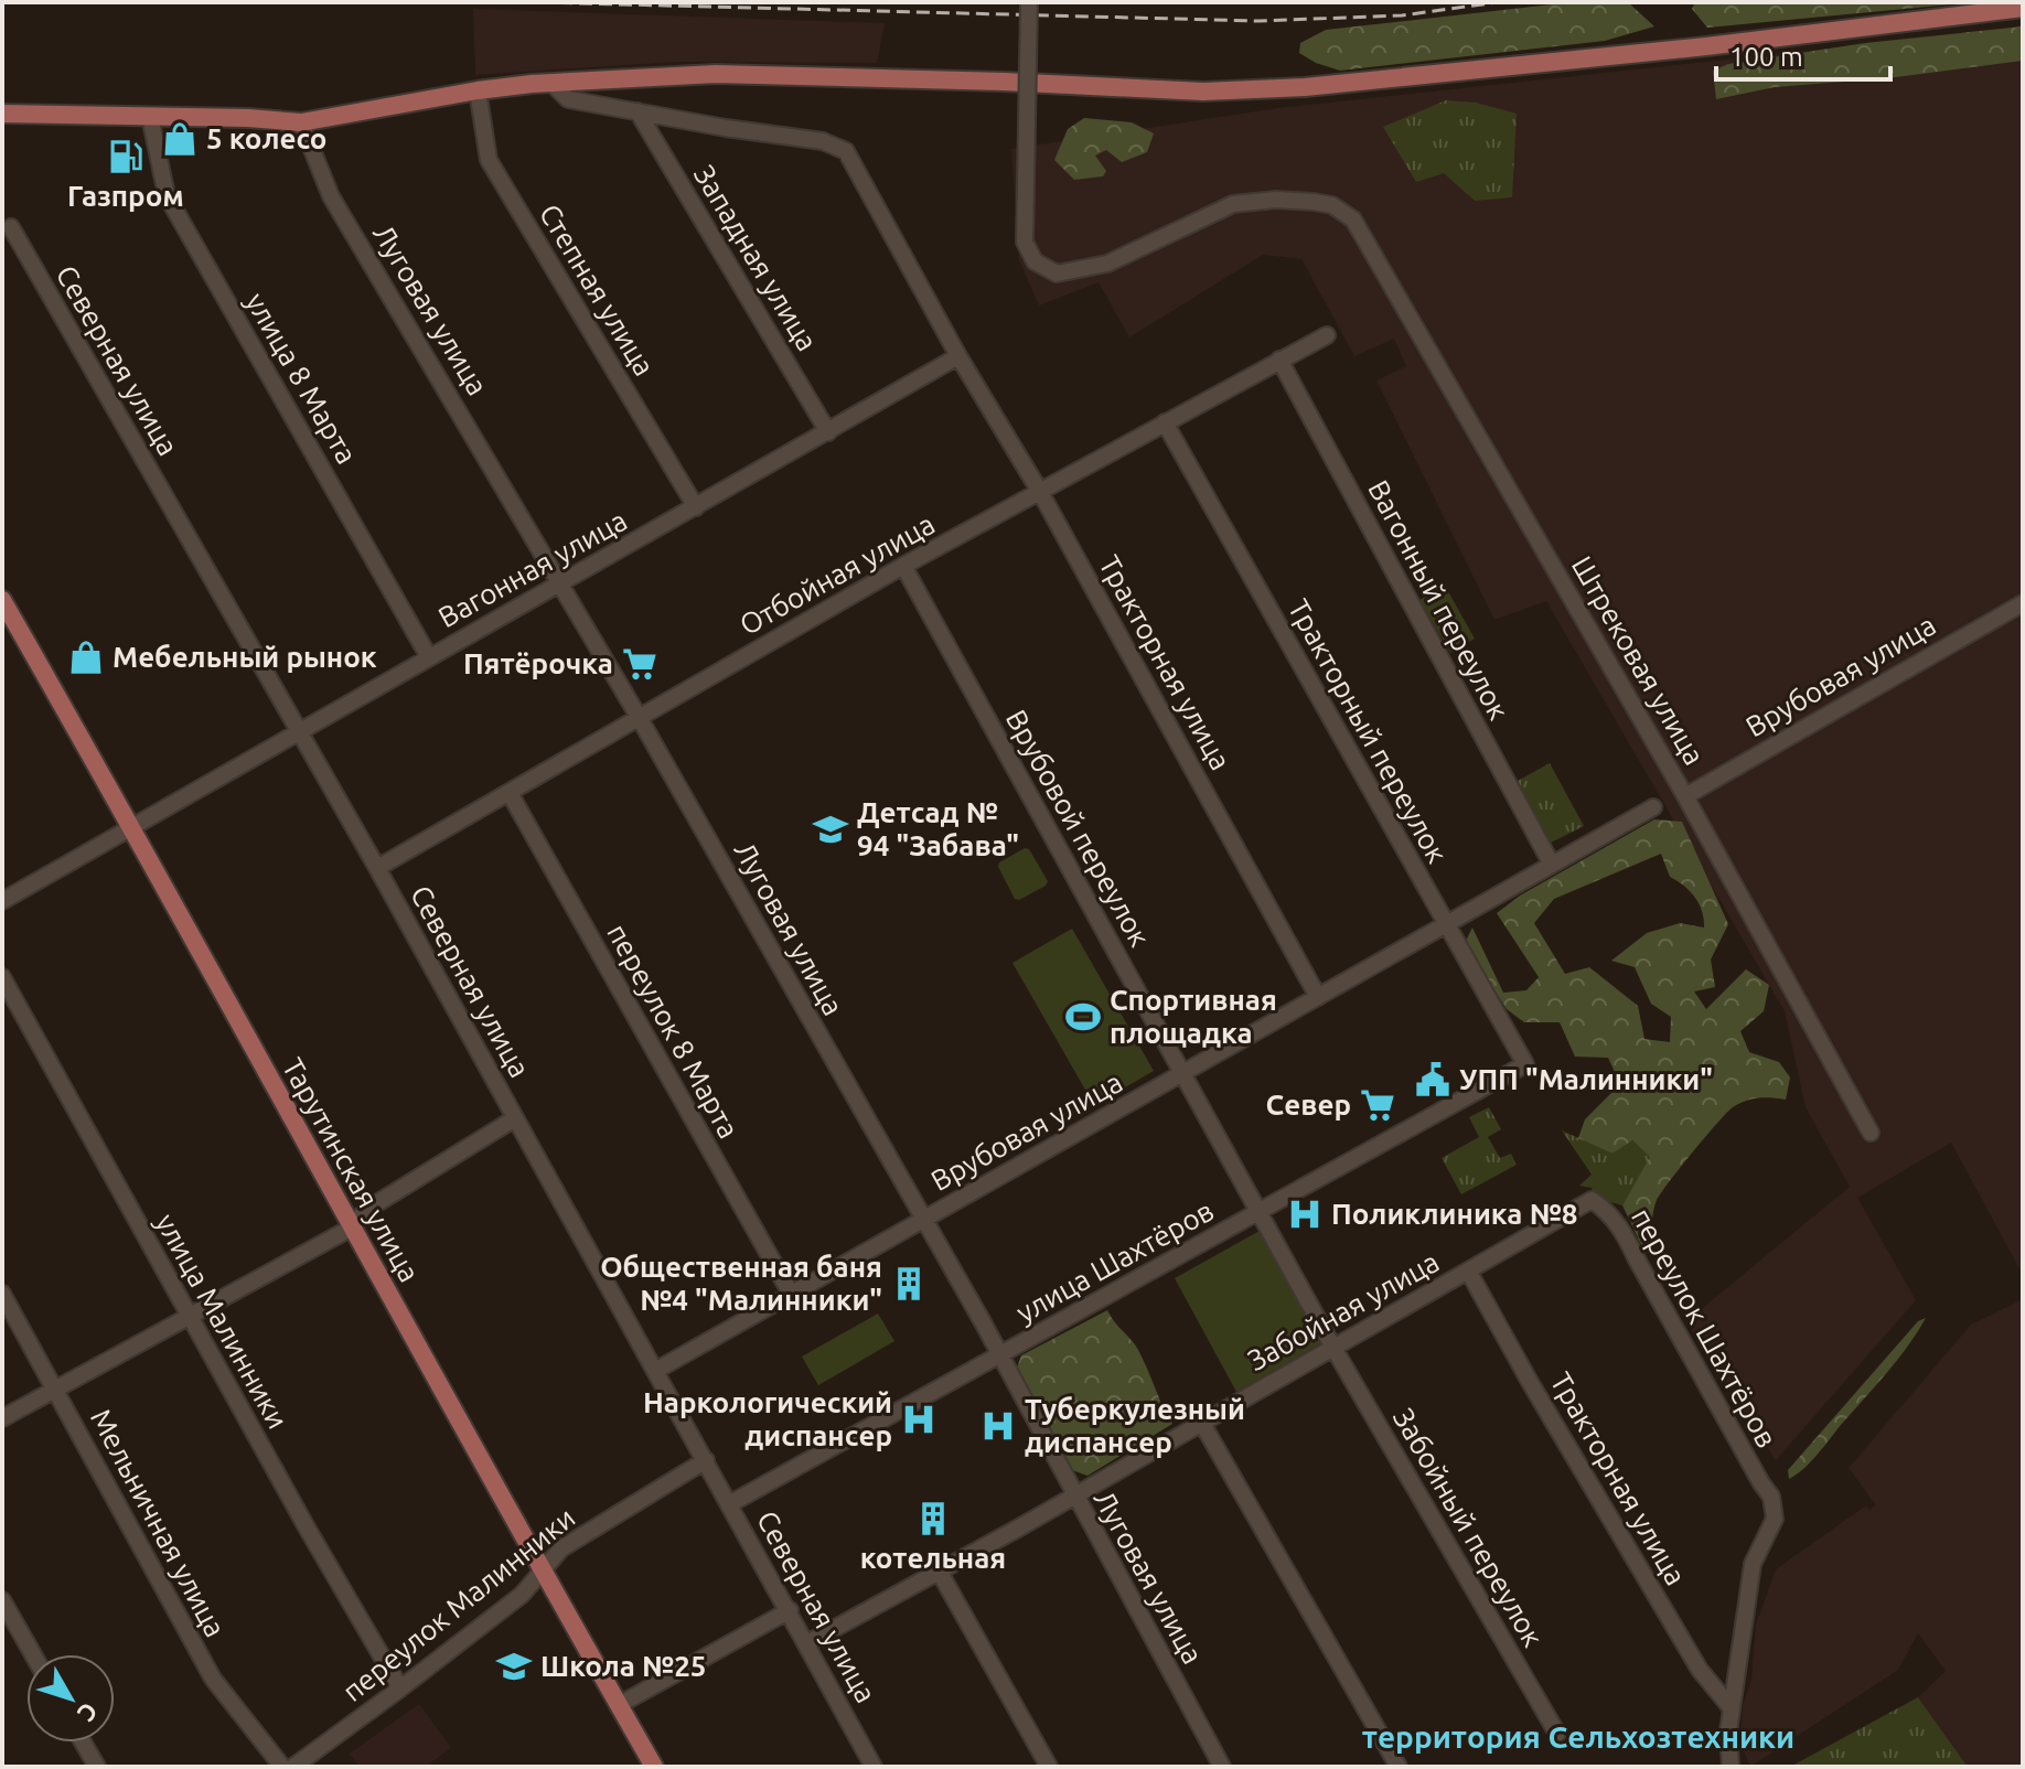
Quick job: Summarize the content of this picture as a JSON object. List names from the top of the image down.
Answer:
{
  "streets": {
    "main road": ["Тарутинская улица"],
    "street": [
      "Западная улица",
      "Степная улица",
      "Луговая улица",
      "Северная улица",
      "улица 8 Марта",
      "Вагонная улица",
      "Отбойная улица",
      "Вагонный переулок",
      "Штрековая улица",
      "Тракторная улица",
      "Врубовая улица",
      "Тракторный переулок",
      "Врубовой переулок",
      "переулок 8 Марта",
      "улица Шахтёров",
      "Забойная улица",
      "улица Малинники",
      "переулок Шахтёров",
      "Мельничная улица",
      "Забойный переулок",
      "переулок Малинники"
    ]
  },
  "crossings": [
    ["Западная улица", "Вагонная улица"],
    ["Западная улица", "Тракторная улица"],
    ["Степная улица", "Вагонная улица"],
    ["Луговая улица", "Вагонная улица"],
    ["Луговая улица", "Отбойная улица"],
    ["Луговая улица", "Врубовая улица"],
    ["Луговая улица", "улица Шахтёров"],
    ["Луговая улица", "Забойная улица"],
    ["Северная улица", "Вагонная улица"],
    ["Северная улица", "Отбойная улица"],
    ["Северная улица", "Врубовая улица"],
    ["Северная улица", "улица Шахтёров"],
    ["Северная улица", "Забойная улица"],
    ["Северная улица", "переулок Малинники"],
    ["улица 8 Марта", "Вагонная улица"],
    ["Вагонная улица", "Тракторная улица"],
    ["Вагонная улица", "Тарутинская улица"],
    ["Отбойная улица", "Вагонный переулок"],
    ["Отбойная улица", "Тракторная улица"],
    ["Отбойная улица", "Тракторный переулок"],
    ["Отбойная улица", "Врубовой переулок"],
    ["Отбойная улица", "переулок 8 Марта"],
    ["Вагонный переулок", "Врубовая улица"],
    ["Штрековая улица", "Врубовая улица"],
    ["Тракторная улица", "Врубовая улица"],
    ["Тракторная улица", "Забойная улица"],
    ["Тракторная улица", "переулок Шахтёров"],
    ["Врубовая улица", "Тракторный переулок"],
    ["Врубовая улица", "Врубовой переулок"],
    ["Врубовая улица", "переулок 8 Марта"],
    ["Тракторный переулок", "улица Шахтёров"],
    ["Врубовой переулок", "улица Шахтёров"],
    ["Врубовой переулок", "Забойная улица"],
    ["Врубовой переулок", "Забойный переулок"],
    ["Тарутинская улица", "переулок Малинники"],
    ["Забойная улица", "переулок Шахтёров"],
    ["Забойная улица", "Забойный переулок"],
    ["улица Малинники", "переулок Малинники"]
  ],
  "districts": ["территория Сельхозтехники"],
  "places": {
    "shop": ["5 колесо", "Мебельный рынок"],
    "fuel station": ["Газпром"],
    "supermarket": ["Пятёрочка", "Север"],
    "school or university": ["Детсад № 94 \"Забава\"", "Школа №25"],
    "sports": ["Спортивная площадка"],
    "public building": ["УПП \"Малинники\""],
    "hospital": ["Поликлиника №8", "Наркологический диспансер", "Туберкулезный диспансер"],
    "building": ["Общественная баня №4 \"Малинники\"", "котельная"]
  },
  "scale_bar": "100 m",
  "north": "bottom right"
}
